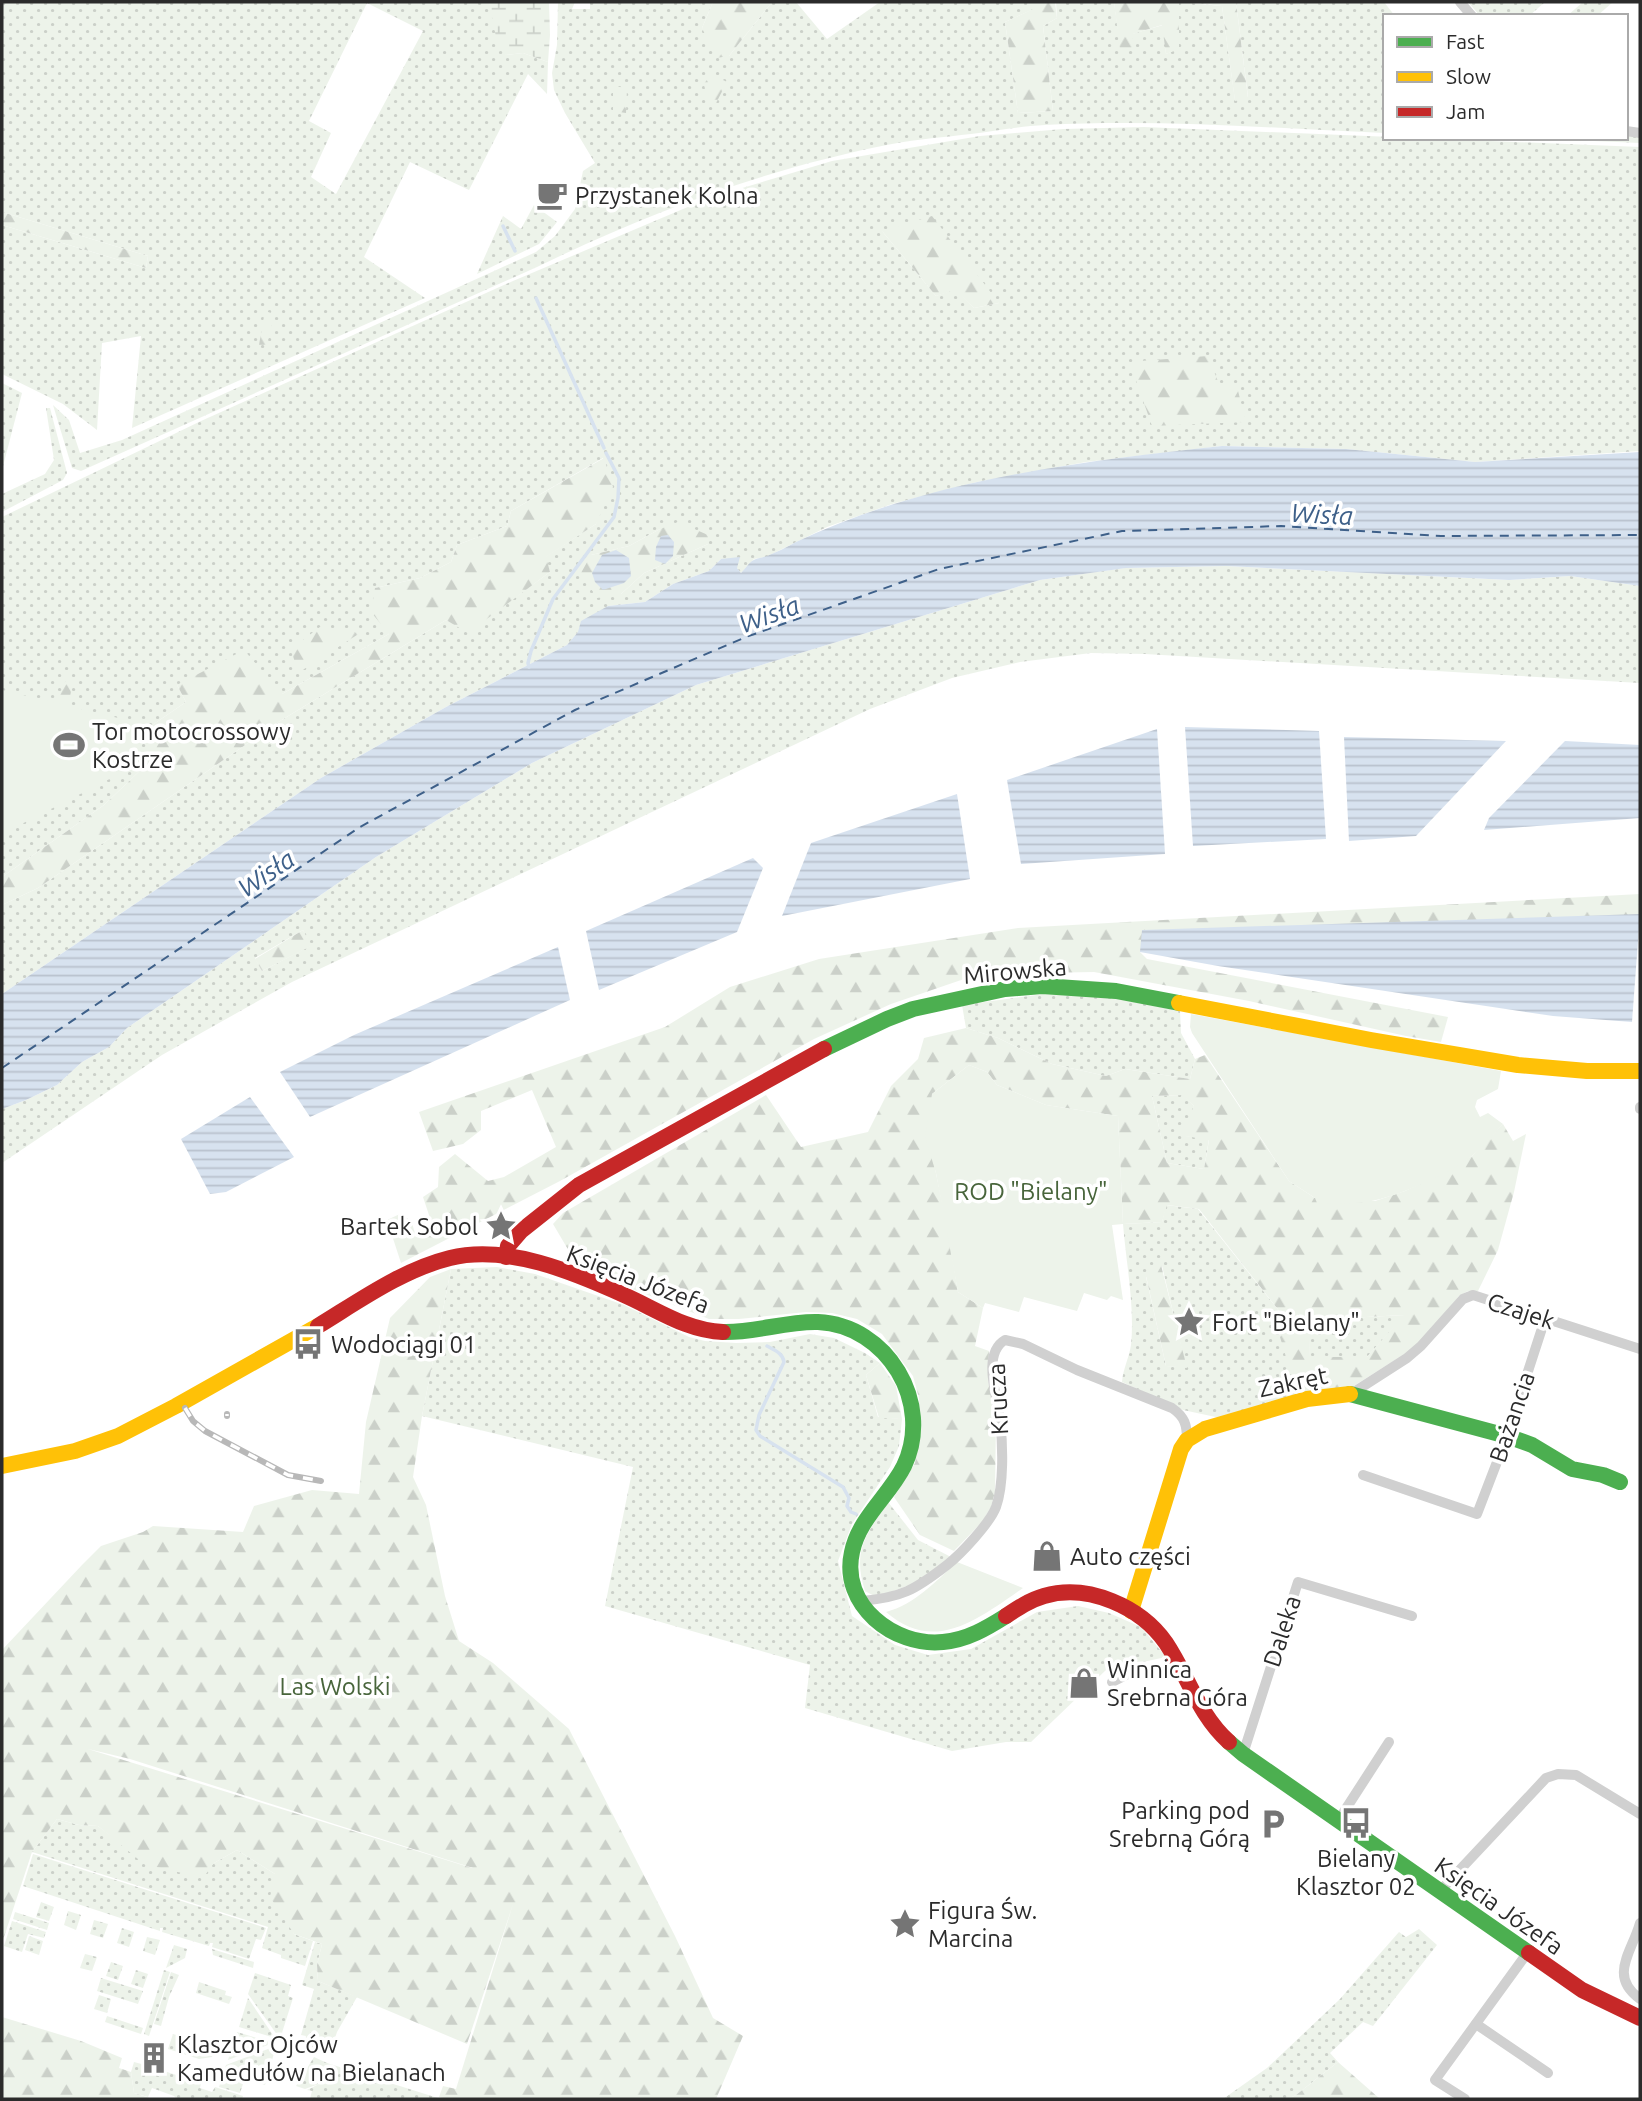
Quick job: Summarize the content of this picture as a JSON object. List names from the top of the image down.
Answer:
{
  "streets": {
    "street": [
      "Mirowska",
      "Księcia Józefa",
      "Czajek",
      "Zakręt",
      "Krucza",
      "Bażancia",
      "Daleka"
    ]
  },
  "crossings": [
    ["Mirowska", "Księcia Józefa"],
    ["Księcia Józefa", "Krucza"],
    ["Księcia Józefa", "Daleka"],
    ["Czajek", "Zakręt"],
    ["Czajek", "Bażancia"],
    ["Zakręt", "Krucza"],
    ["Zakręt", "Bażancia"]
  ],
  "water": ["Wisła"],
  "parks": ["ROD \"Bielany\"", "Las Wolski"],
  "places": {
    "cafe": ["Przystanek Kolna"],
    "sports": ["Tor motocrossowy Kostrze"],
    "place": ["Bartek Sobol", "Fort \"Bielany\"", "Figura Św. Marcina"],
    "bus stop": ["Wodociągi 01", "Bielany Klasztor 02"],
    "shop": ["Auto części", "Winnica Srebrna Góra"],
    "parking": ["Parking pod Srebrną Górą"],
    "building": ["Klasztor Ojców Kamedułów na Bielanach"]
  },
  "legend": ["Fast", "Slow", "Jam"]
}
